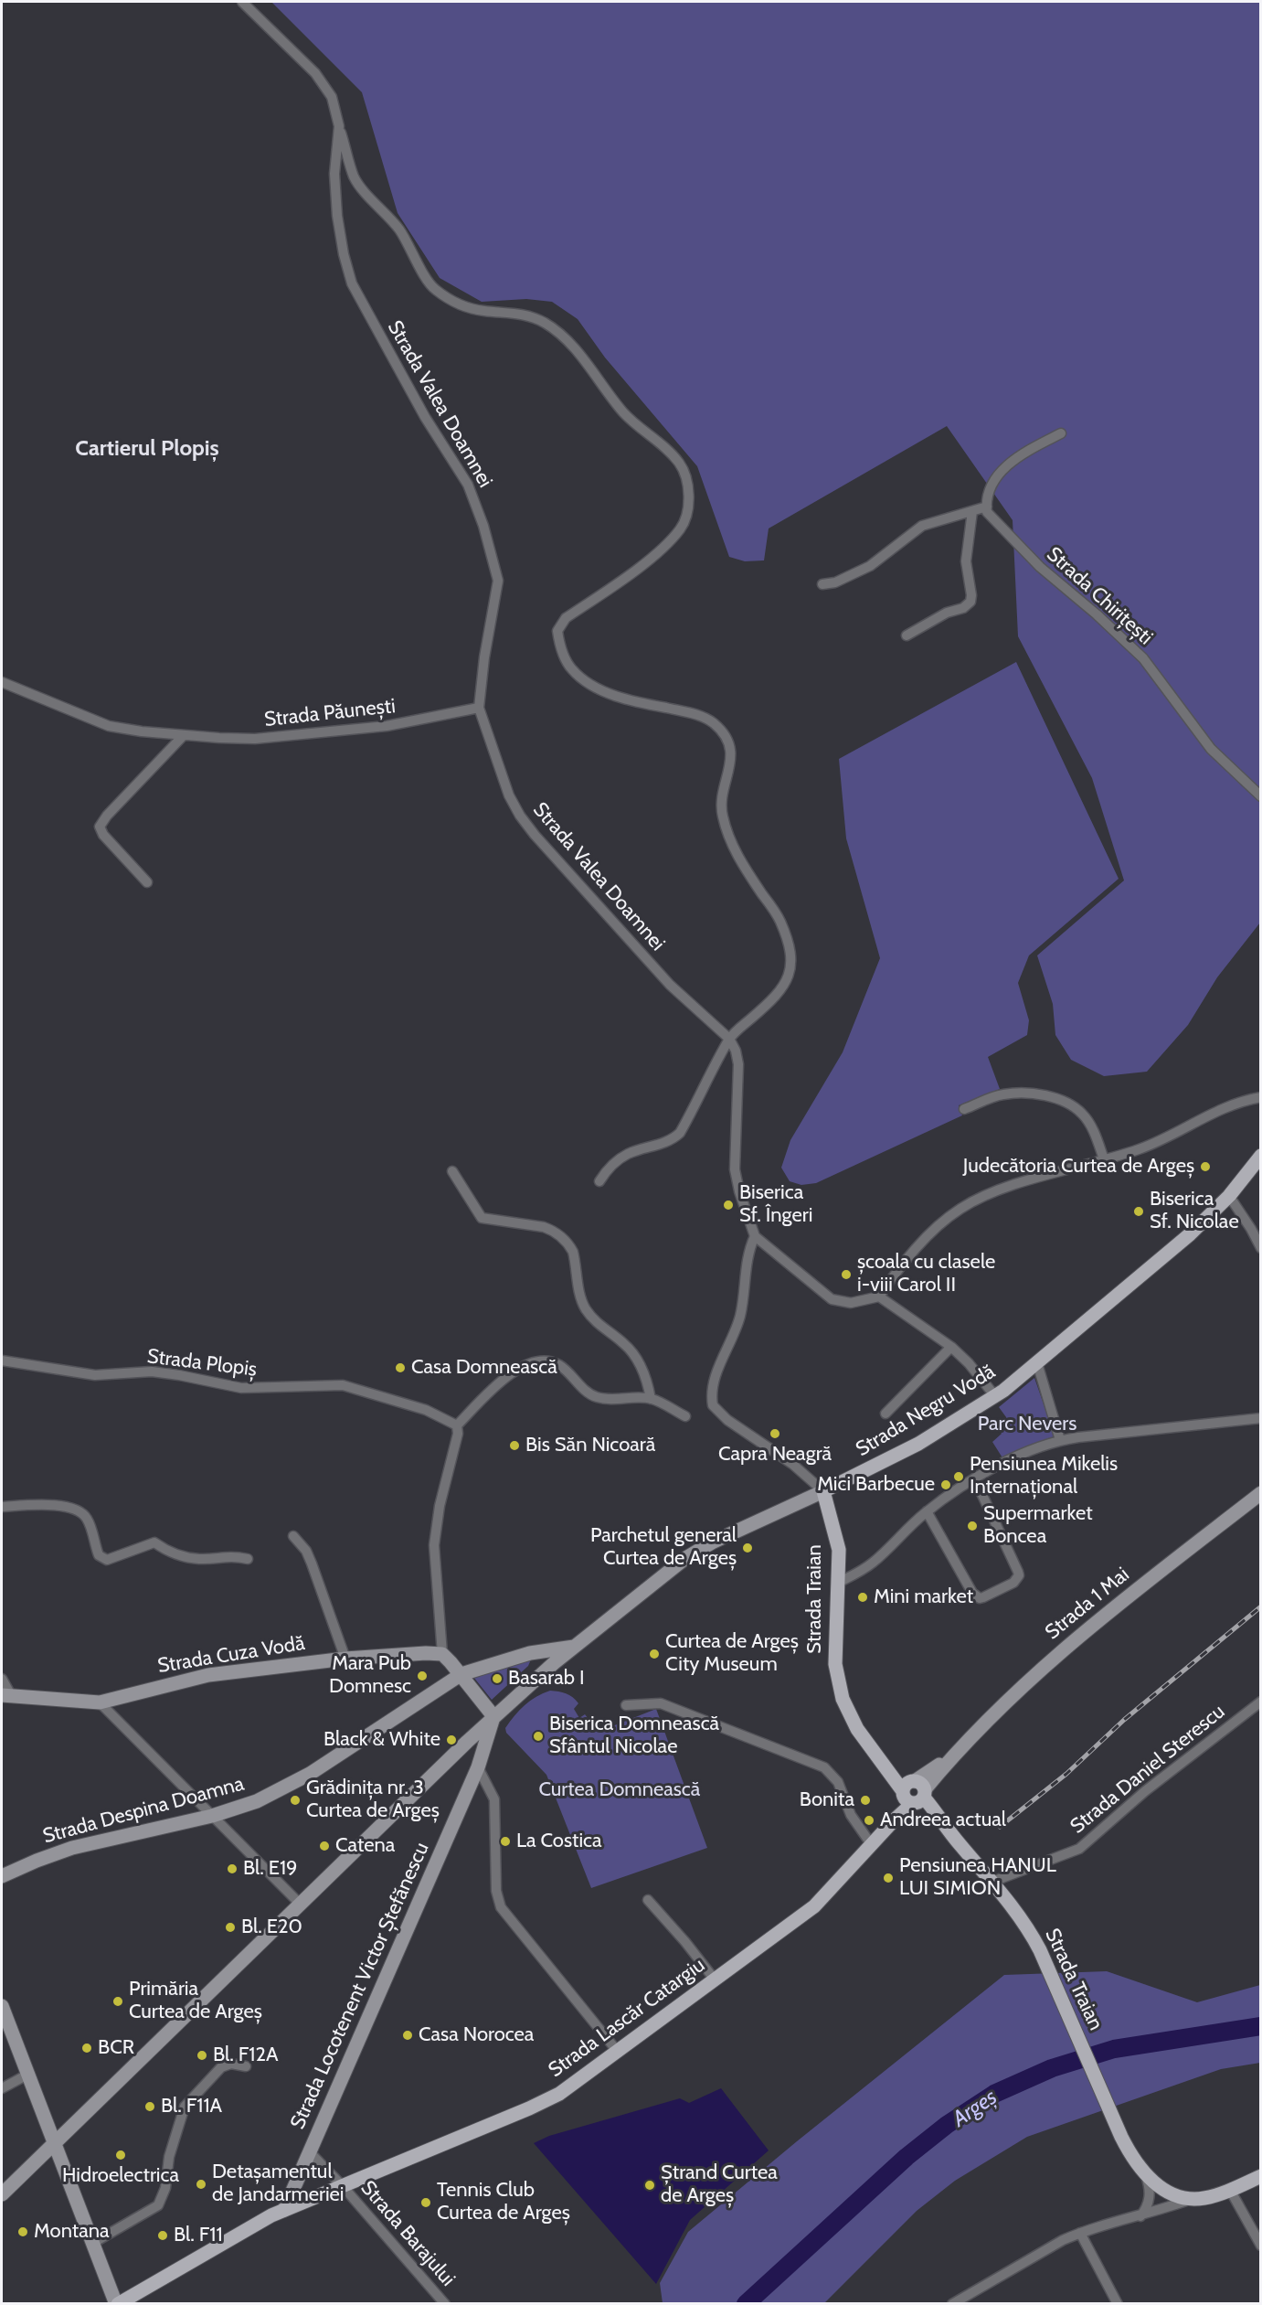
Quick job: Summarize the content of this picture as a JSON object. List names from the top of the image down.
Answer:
{
  "streets": {
    "main road": [
      "Strada Negru Vodă",
      "Strada Traian",
      "Strada 1 Mai",
      "Strada Cuza Vodă",
      "Strada Despina Doamna",
      "Strada Locotenent Victor Ștefănescu",
      "Strada Lascăr Catargiu"
    ],
    "street": [
      "Strada Valea Doamnei",
      "Strada Chirițești",
      "Strada Păunești",
      "Strada Plopiș",
      "Strada Daniel Sterescu",
      "Strada Barajului"
    ]
  },
  "crossings": [
    ["Strada Valea Doamnei", "Strada Păunești"],
    ["Strada Negru Vodă", "Strada Traian"],
    ["Strada Negru Vodă", "Strada Despina Doamna"],
    ["Strada Negru Vodă", "Strada Locotenent Victor Ștefănescu"],
    ["Strada Traian", "Strada 1 Mai"],
    ["Strada Traian", "Strada Daniel Sterescu"],
    ["Strada Traian", "Strada Lascăr Catargiu"],
    ["Strada 1 Mai", "Strada Lascăr Catargiu"],
    ["Strada Locotenent Victor Ștefănescu", "Strada Lascăr Catargiu"],
    ["Strada Locotenent Victor Ștefănescu", "Strada Barajului"],
    ["Strada Lascăr Catargiu", "Strada Barajului"]
  ],
  "districts": ["Cartierul Plopiș"],
  "water": ["Argeș"],
  "parks": ["Parc Nevers", "Curtea Domnească"],
  "places": [
    "Judecătoria Curtea de Argeș",
    "Biserica Sf. Îngeri",
    "Biserica Sf. Nicolae",
    "școala cu clasele i-viii Carol II",
    "Casa Domnească",
    "Capra Neagră",
    "Bis Săn Nicoară",
    "Pensiunea Mikelis Internațional",
    "Mici Barbecue",
    "Supermarket Boncea",
    "Parchetul general Curtea de Argeș",
    "Mini market",
    "Curtea de Argeș City Museum",
    "Mara Pub Domnesc",
    "Basarab I",
    "Biserica Domnească Sfântul Nicolae",
    "Black & White",
    "Grădinița nr. 3 Curtea de Argeș",
    "Bonita",
    "Andreea actual",
    "La Costica",
    "Catena",
    "Bl. E19",
    "Pensiunea HANUL LUI SIMION",
    "Bl. E20",
    "Primăria Curtea de Argeș",
    "Casa Norocea",
    "BCR",
    "Bl. F12A",
    "Bl. F11A",
    "Hidroelectrica",
    "Detașamentul de Jandarmeriei",
    "Ștrand Curtea de Argeș",
    "Tennis Club Curtea de Argeș",
    "Montana",
    "Bl. F11"
  ]
}
